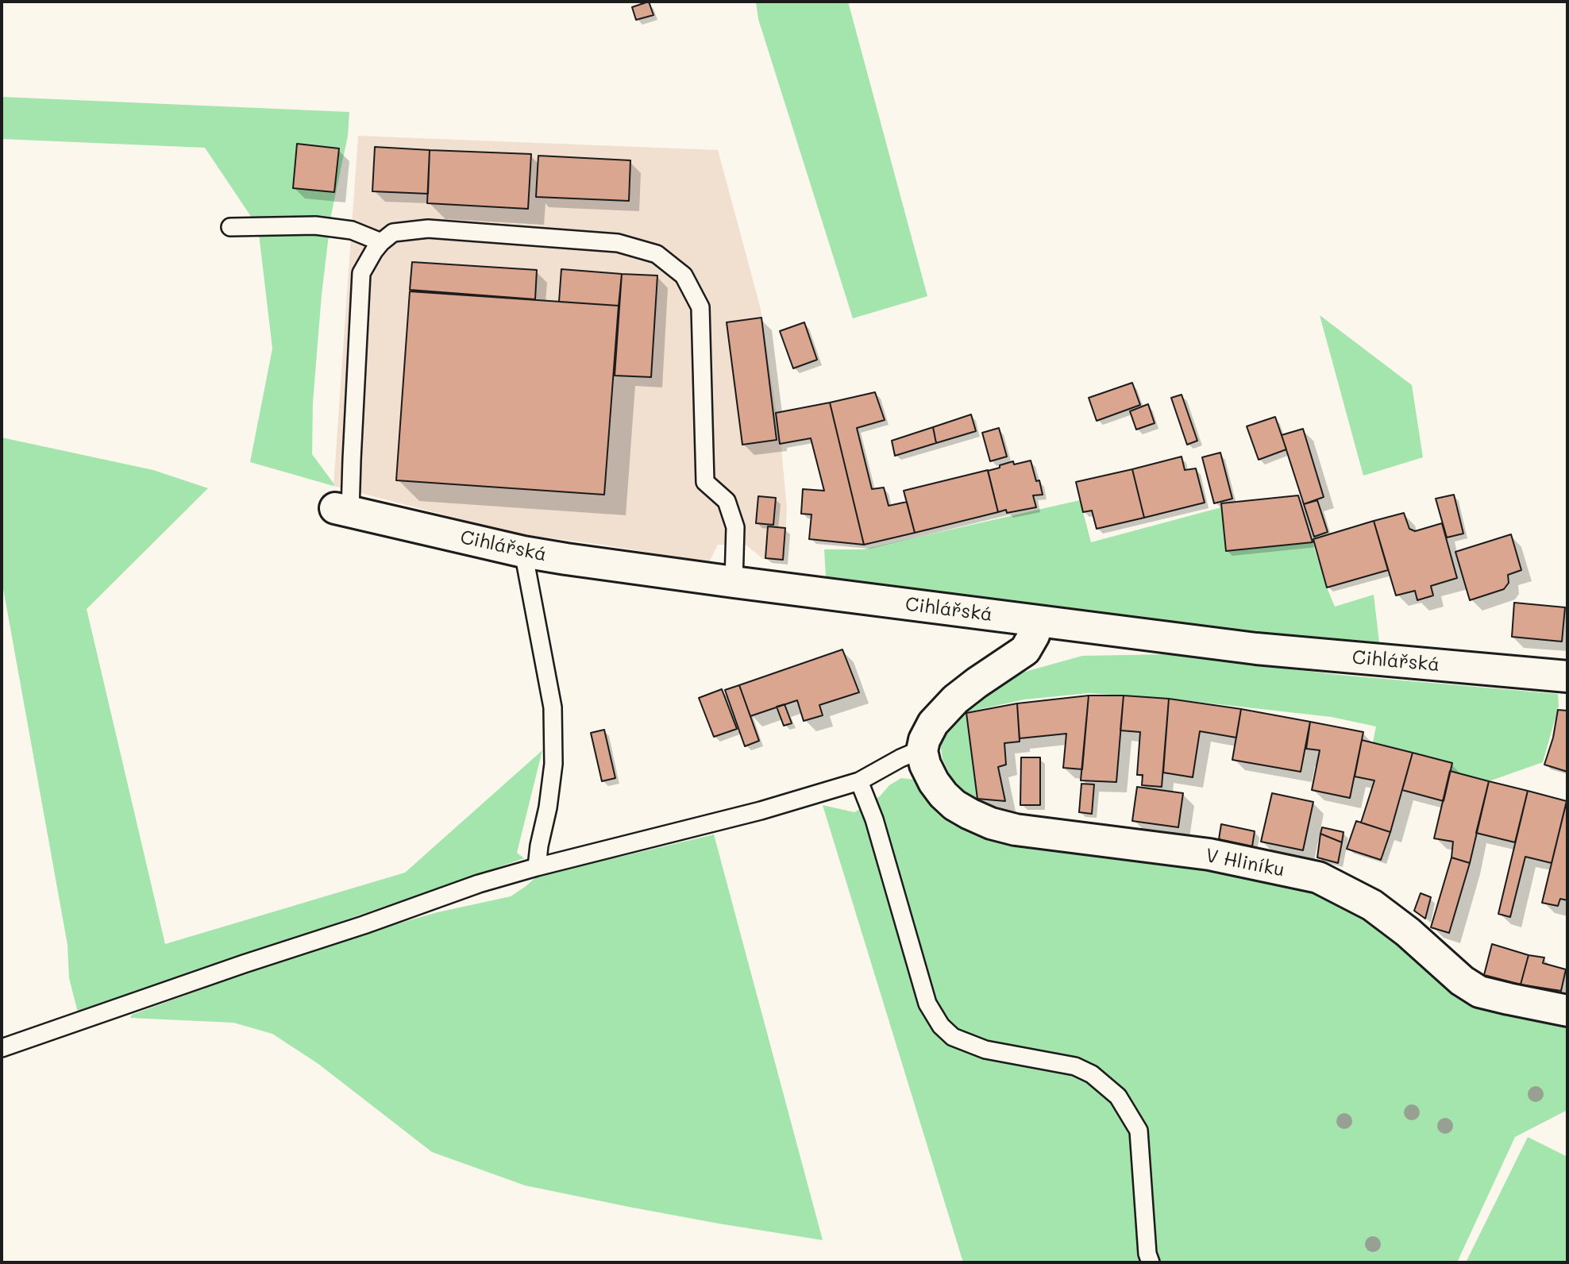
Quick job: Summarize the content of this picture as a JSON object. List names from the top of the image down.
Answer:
{
  "streets": {
    "street": ["Cihlářská", "V Hliníku"]
  }
}
